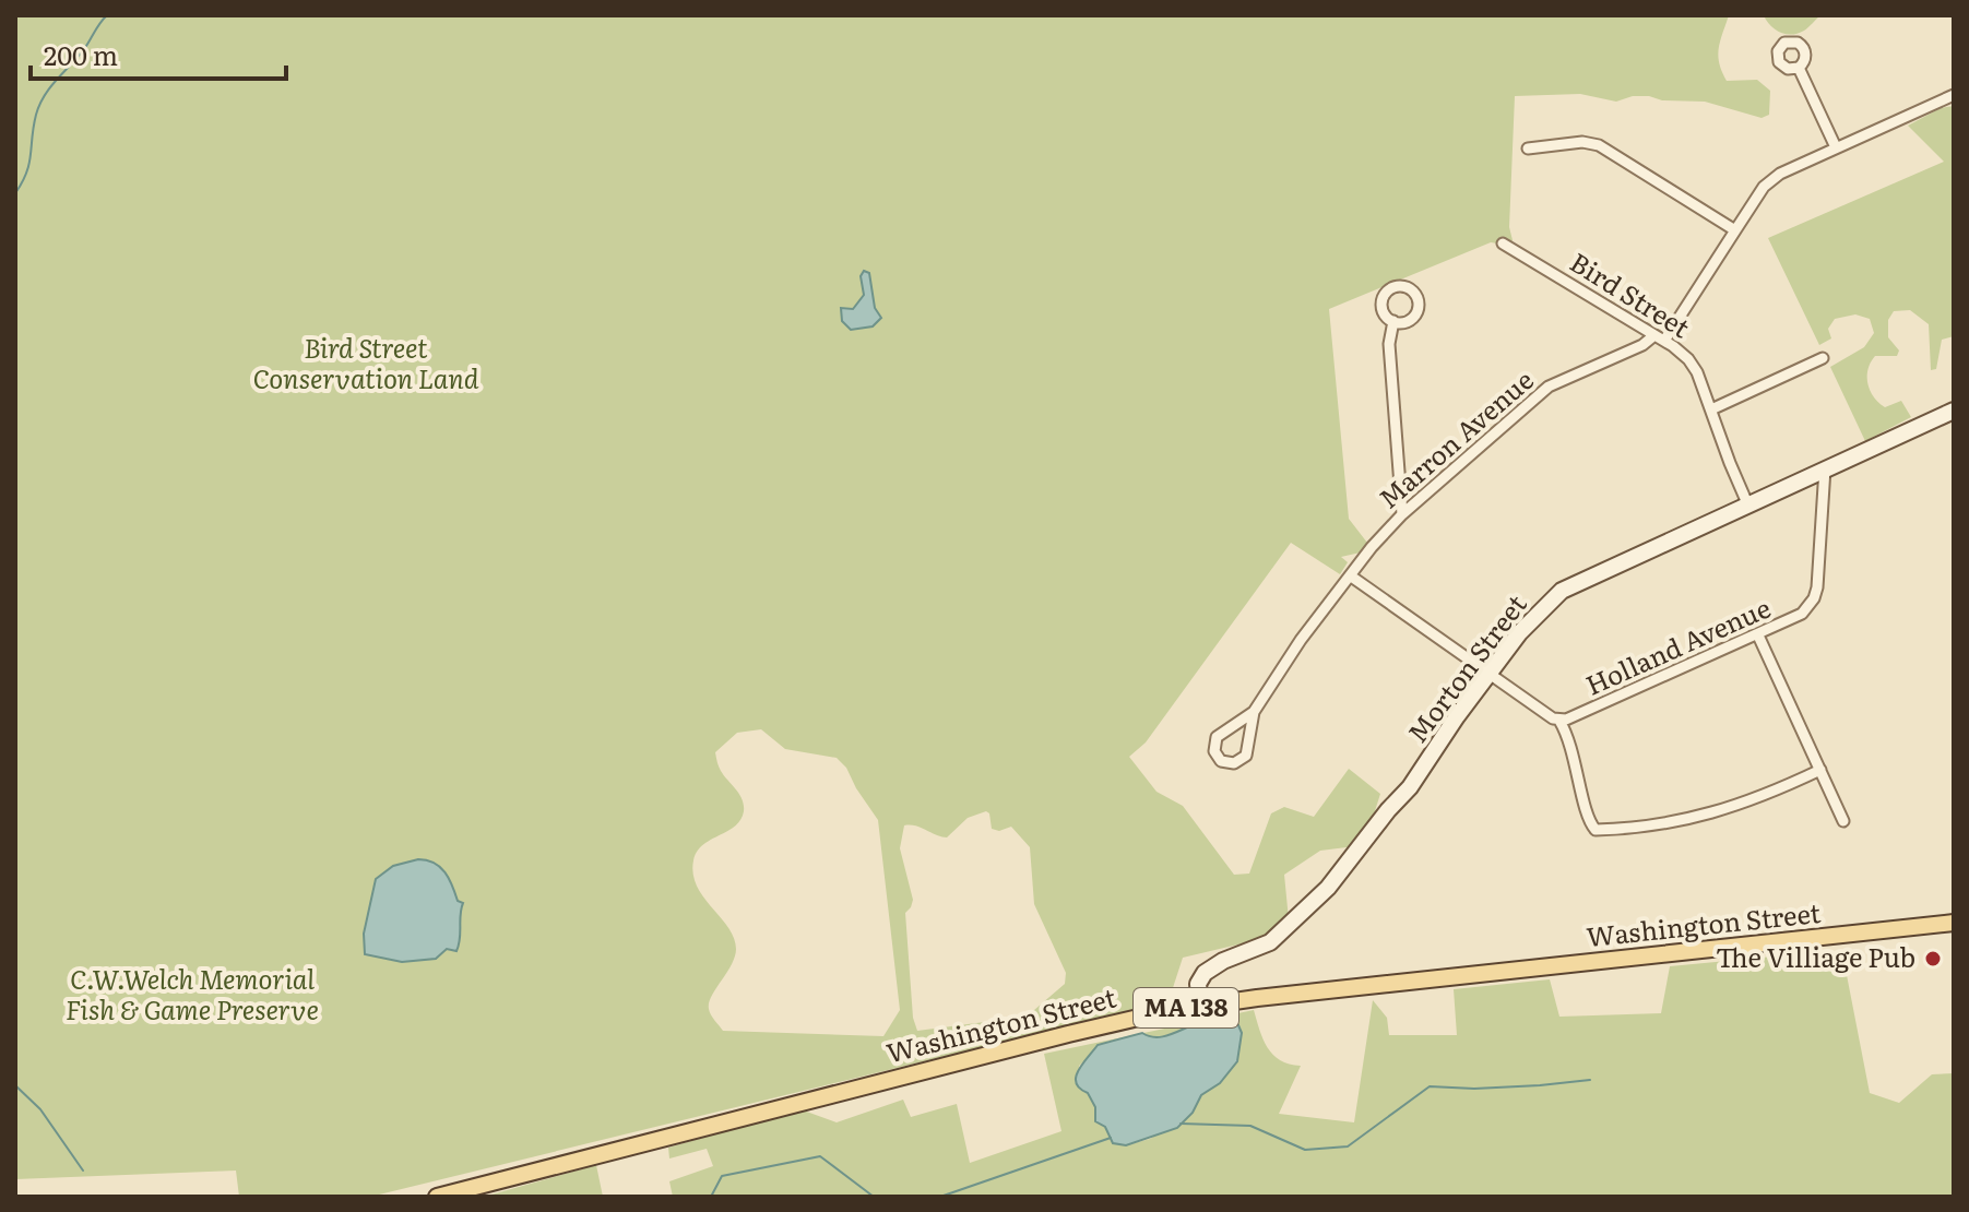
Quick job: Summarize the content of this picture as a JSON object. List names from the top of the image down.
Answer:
{
  "streets": {
    "main road": ["Washington Street", "MA 138"],
    "street": [
      "Bird Street",
      "Marron Avenue",
      "Holland Avenue",
      "Morton Street"
    ]
  },
  "crossings": [
    ["Bird Street", "Marron Avenue"],
    ["Bird Street", "Morton Street"],
    ["Marron Avenue", "Holland Avenue"],
    ["Holland Avenue", "Morton Street"],
    ["Morton Street", "Washington Street"]
  ],
  "parks": ["Bird Street Conservation Land", "C.W.Welch Memorial Fish & Game Preserve"],
  "places": ["The Villiage Pub"],
  "scale_bar": "200 m"
}
